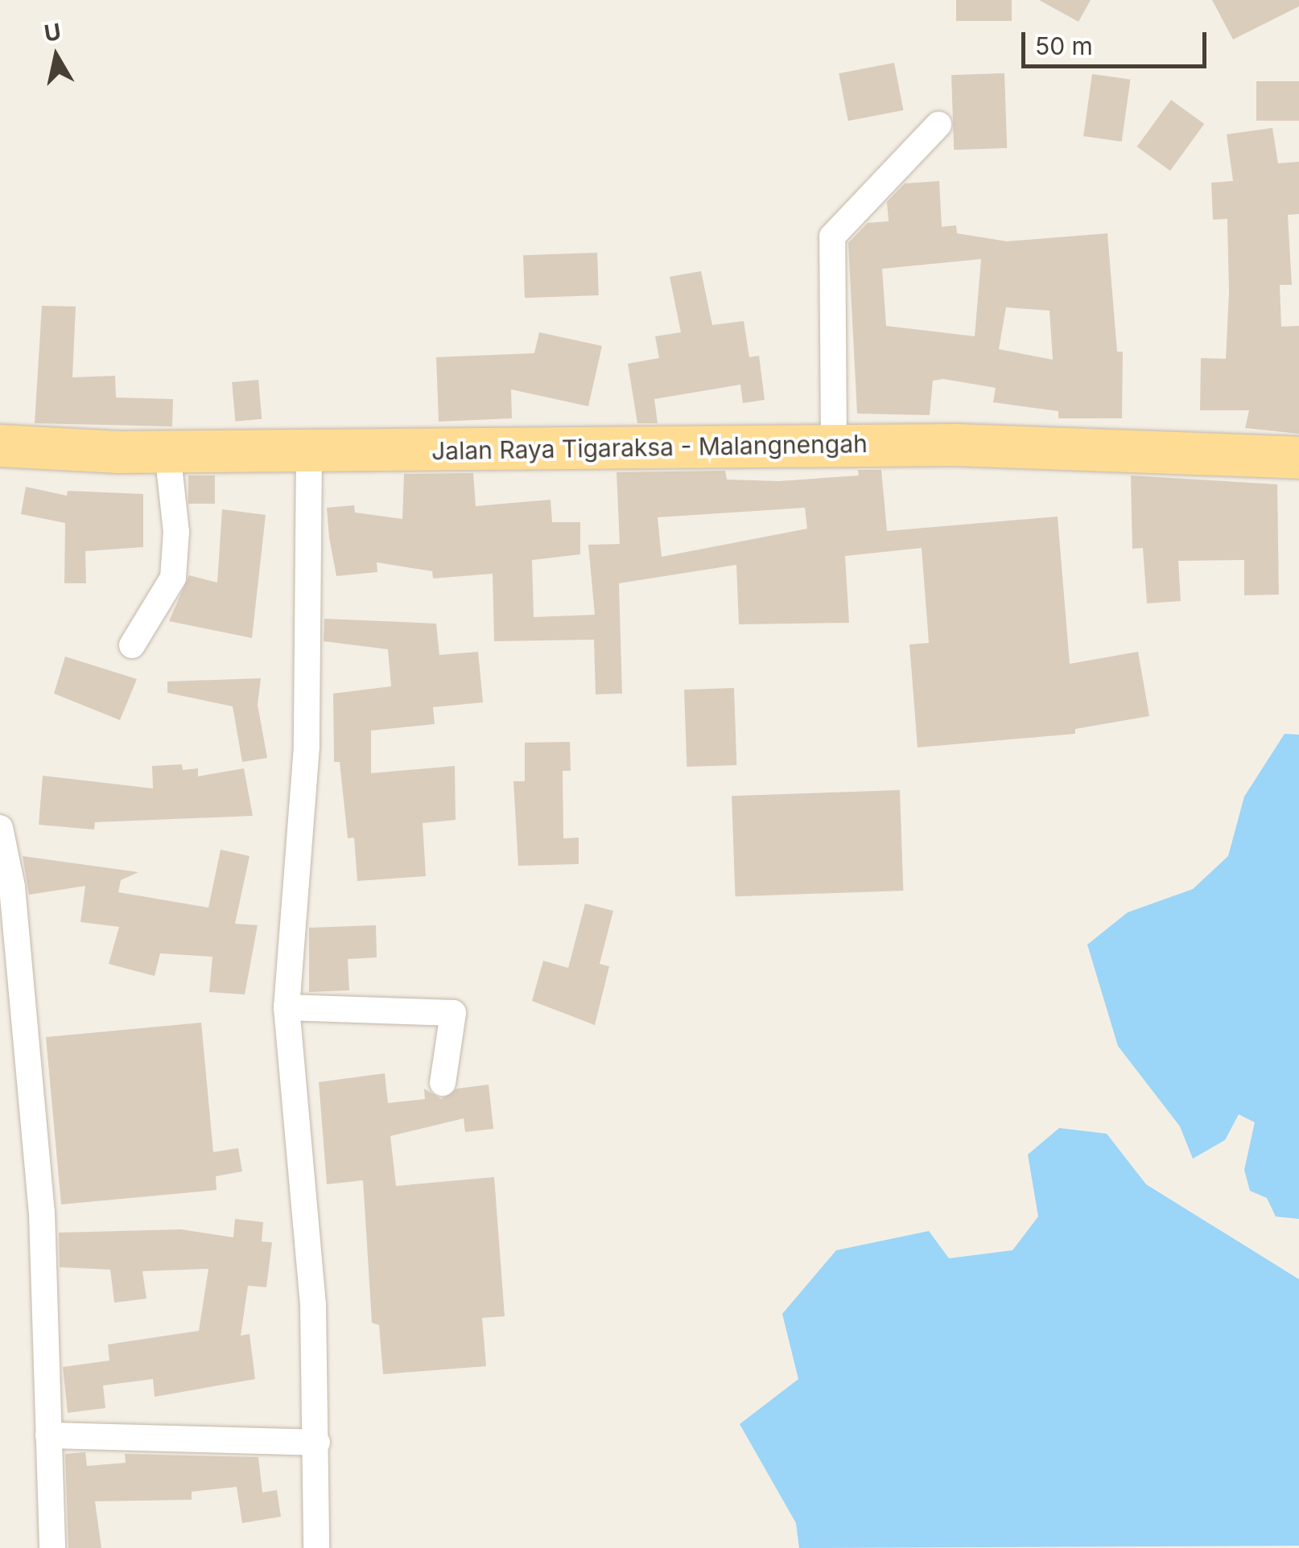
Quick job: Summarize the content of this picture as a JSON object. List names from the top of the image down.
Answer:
{
  "streets": {
    "main road": ["Jalan Raya Tigaraksa - Malangnengah"]
  },
  "scale_bar": "50 m",
  "north": "top"
}
